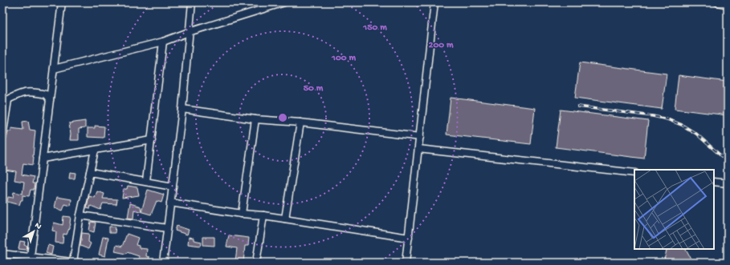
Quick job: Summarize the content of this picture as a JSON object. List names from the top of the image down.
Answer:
{
  "north": "top right",
  "rings": [
    "150 m",
    "200 m",
    "100 m",
    "50 m"
  ]
}
